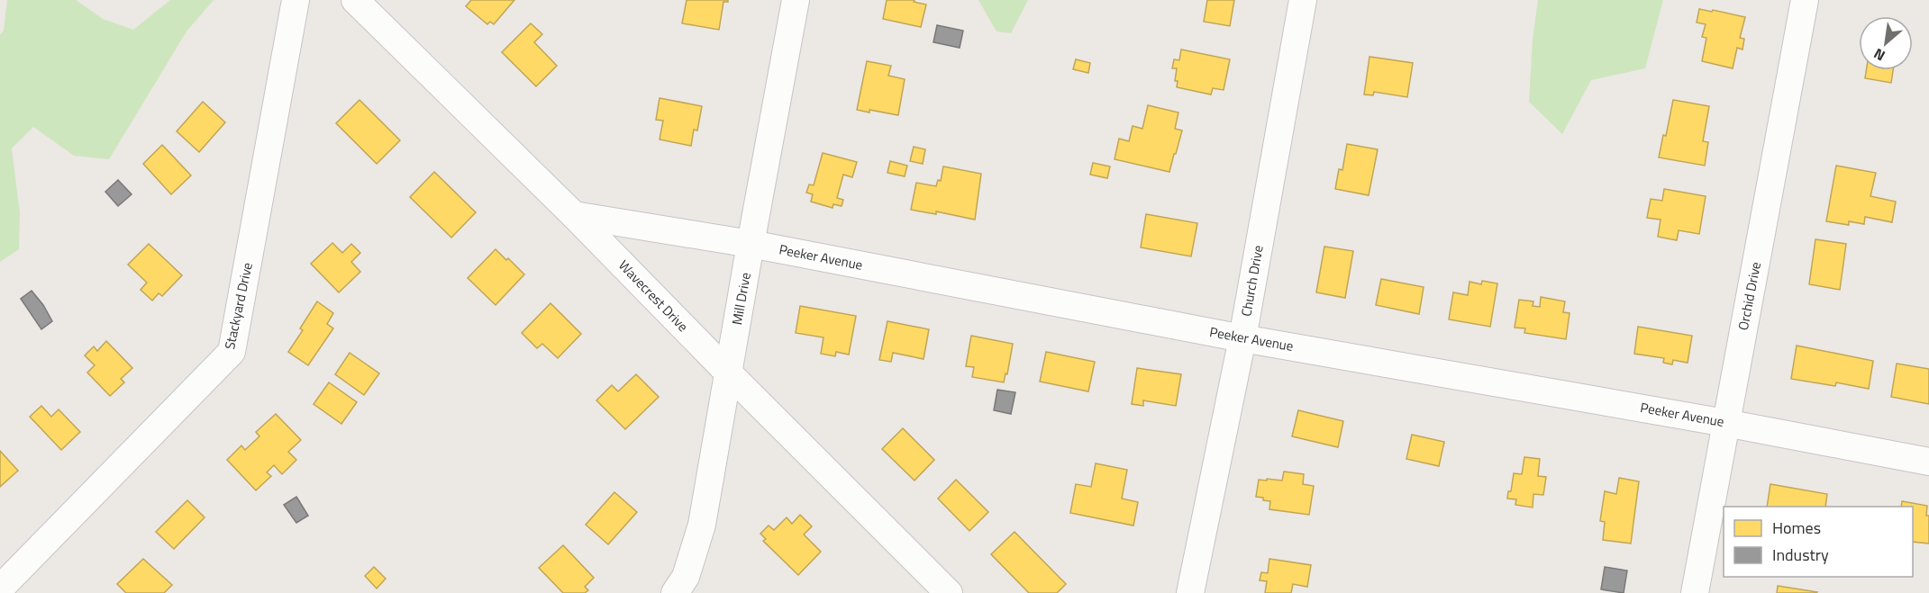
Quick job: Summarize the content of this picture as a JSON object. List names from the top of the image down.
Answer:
{
  "streets": {
    "street": [
      "Peeker Avenue",
      "Church Drive",
      "Wavecrest Drive",
      "Orchid Drive",
      "Mill Drive",
      "Stackyard Drive"
    ]
  },
  "crossings": [
    ["Peeker Avenue", "Church Drive"],
    ["Peeker Avenue", "Wavecrest Drive"],
    ["Peeker Avenue", "Orchid Drive"],
    ["Peeker Avenue", "Mill Drive"],
    ["Wavecrest Drive", "Mill Drive"]
  ],
  "legend": ["Homes", "Industry"],
  "north": "bottom left"
}
